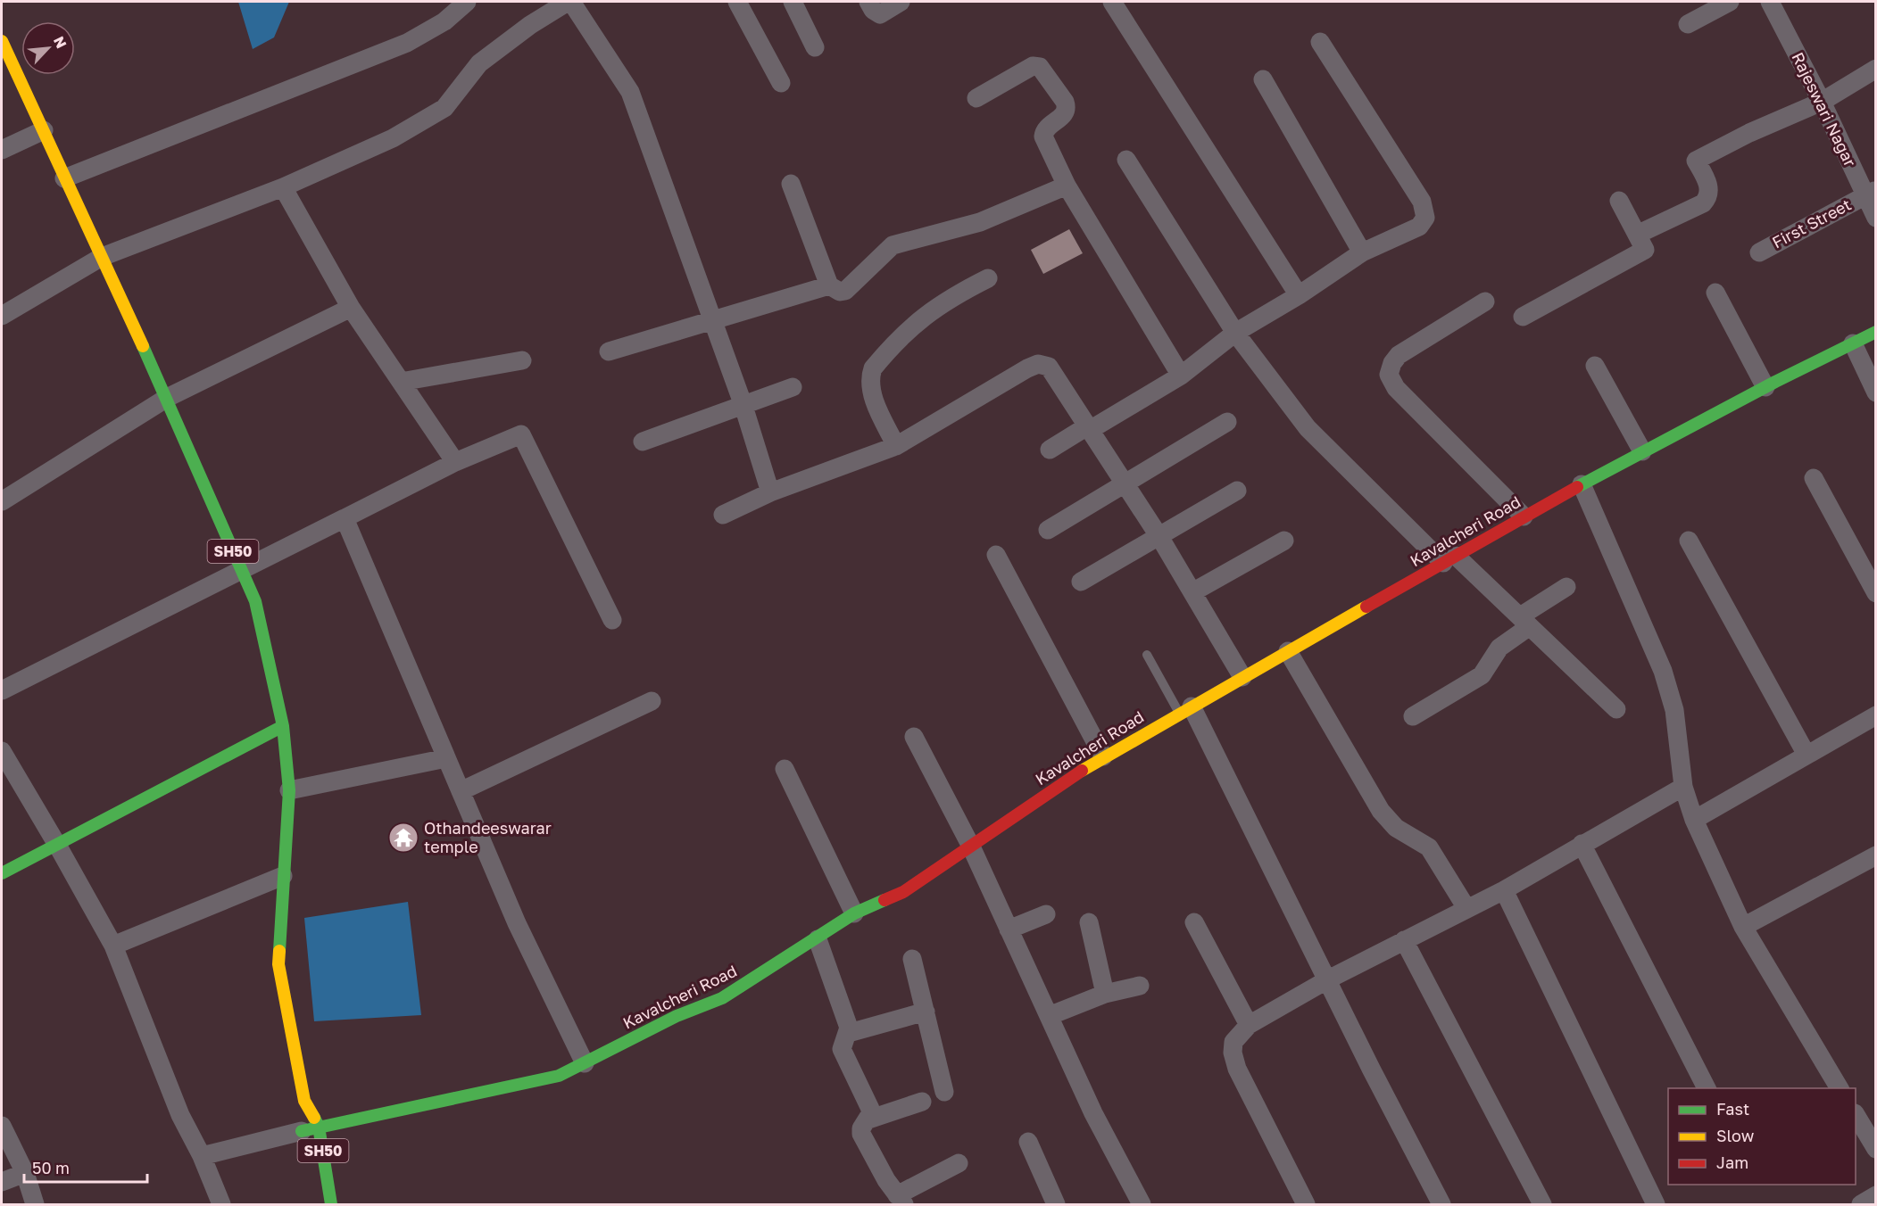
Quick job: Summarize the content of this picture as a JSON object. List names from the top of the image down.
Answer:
{
  "streets": {
    "street": [
      "Rajeswari Nagar",
      "First Street",
      "Kavalcheri Road",
      "SH50"
    ]
  },
  "crossings": [
    ["Rajeswari Nagar", "First Street"],
    ["Kavalcheri Road", "SH50"]
  ],
  "places": {
    "temple": ["Othandeeswarar temple"]
  },
  "legend": ["Fast", "Slow", "Jam"],
  "scale_bar": "50 m",
  "north": "top right"
}
